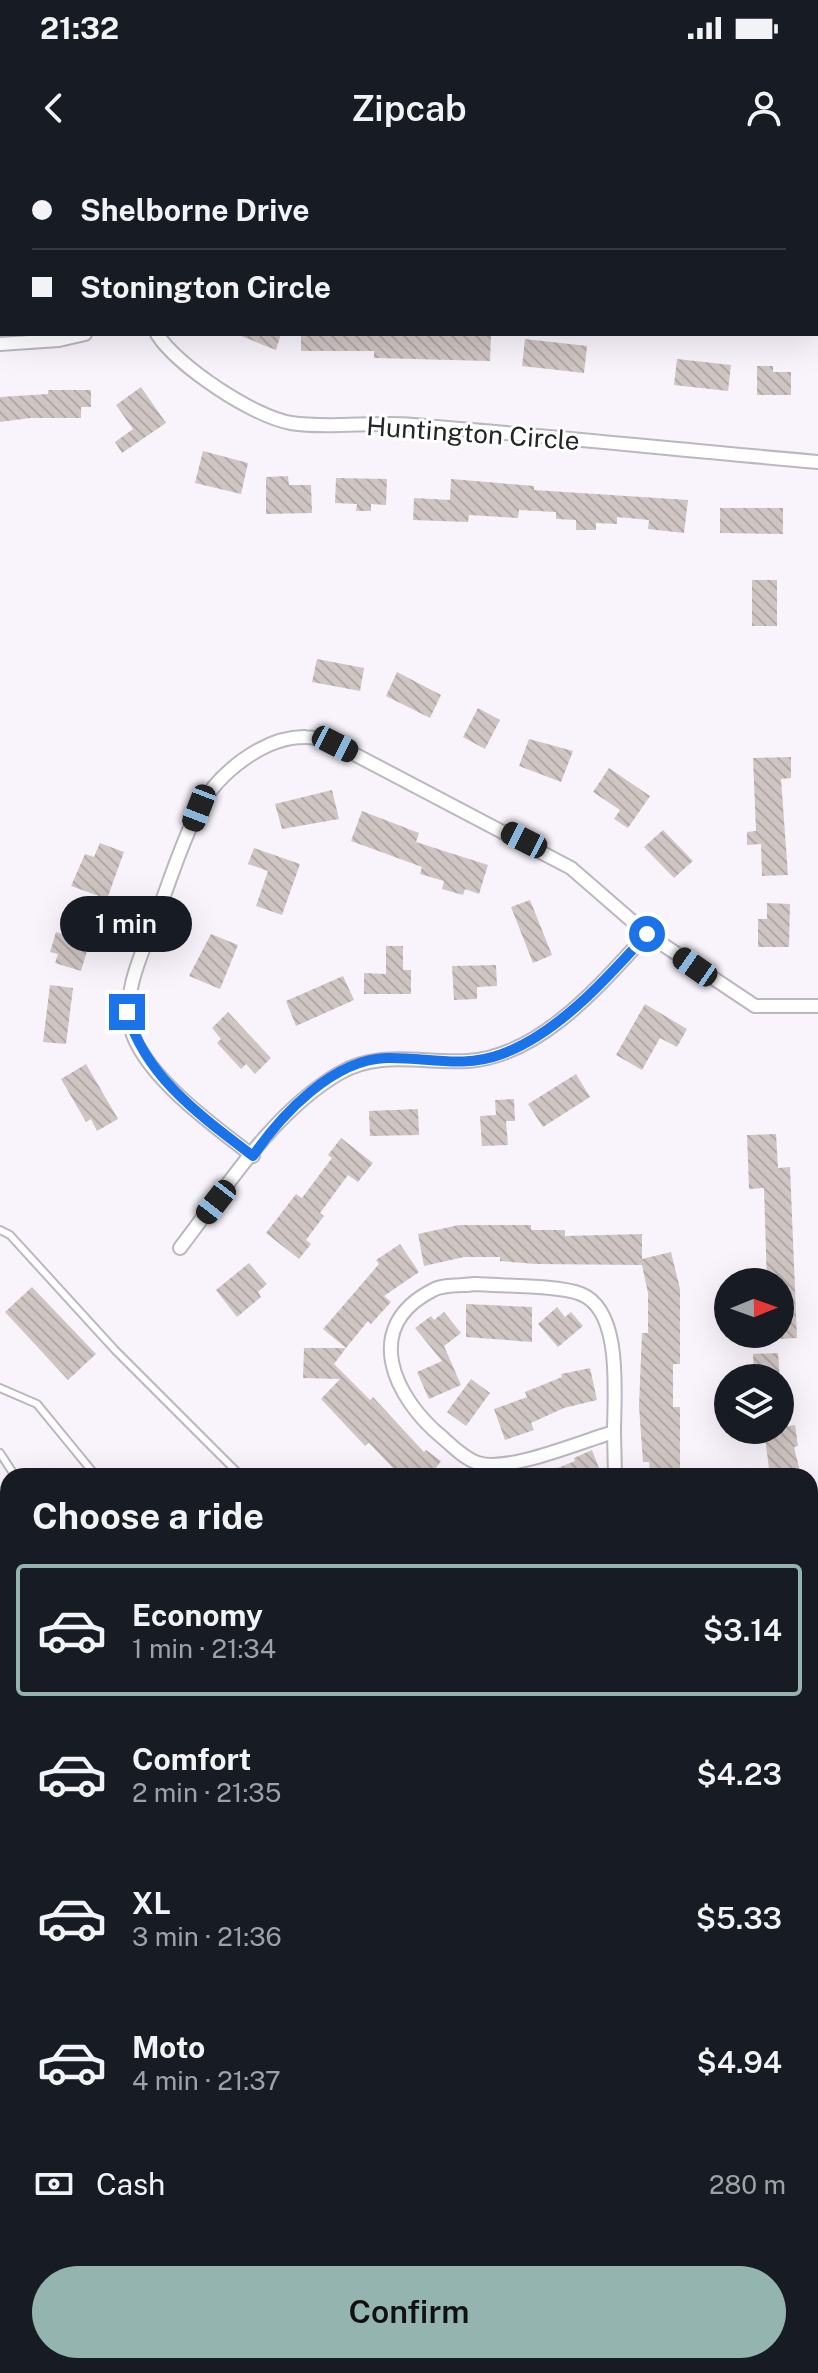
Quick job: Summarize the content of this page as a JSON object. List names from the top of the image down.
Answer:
{
  "streets": {
    "street": ["Huntington Circle"]
  },
  "north": "right",
  "page": {
    "status": "21:32",
    "header": "Zipcab",
    "banner": ["Shelborne Drive", "Stonington Circle"],
    "bubble": "1 min",
    "heading": "Choose a ride",
    "list": [
      {
        "name": "Economy",
        "note": "1 min · 21:34",
        "value": "$3.14"
      },
      {
        "name": "Comfort",
        "note": "2 min · 21:35",
        "value": "$4.23"
      },
      {
        "name": "XL",
        "note": "3 min · 21:36",
        "value": "$5.33"
      },
      {
        "name": "Moto",
        "note": "4 min · 21:37",
        "value": "$4.94"
      }
    ],
    "pay": ["Cash", "280 m"],
    "buttons": "Confirm"
  }
}
